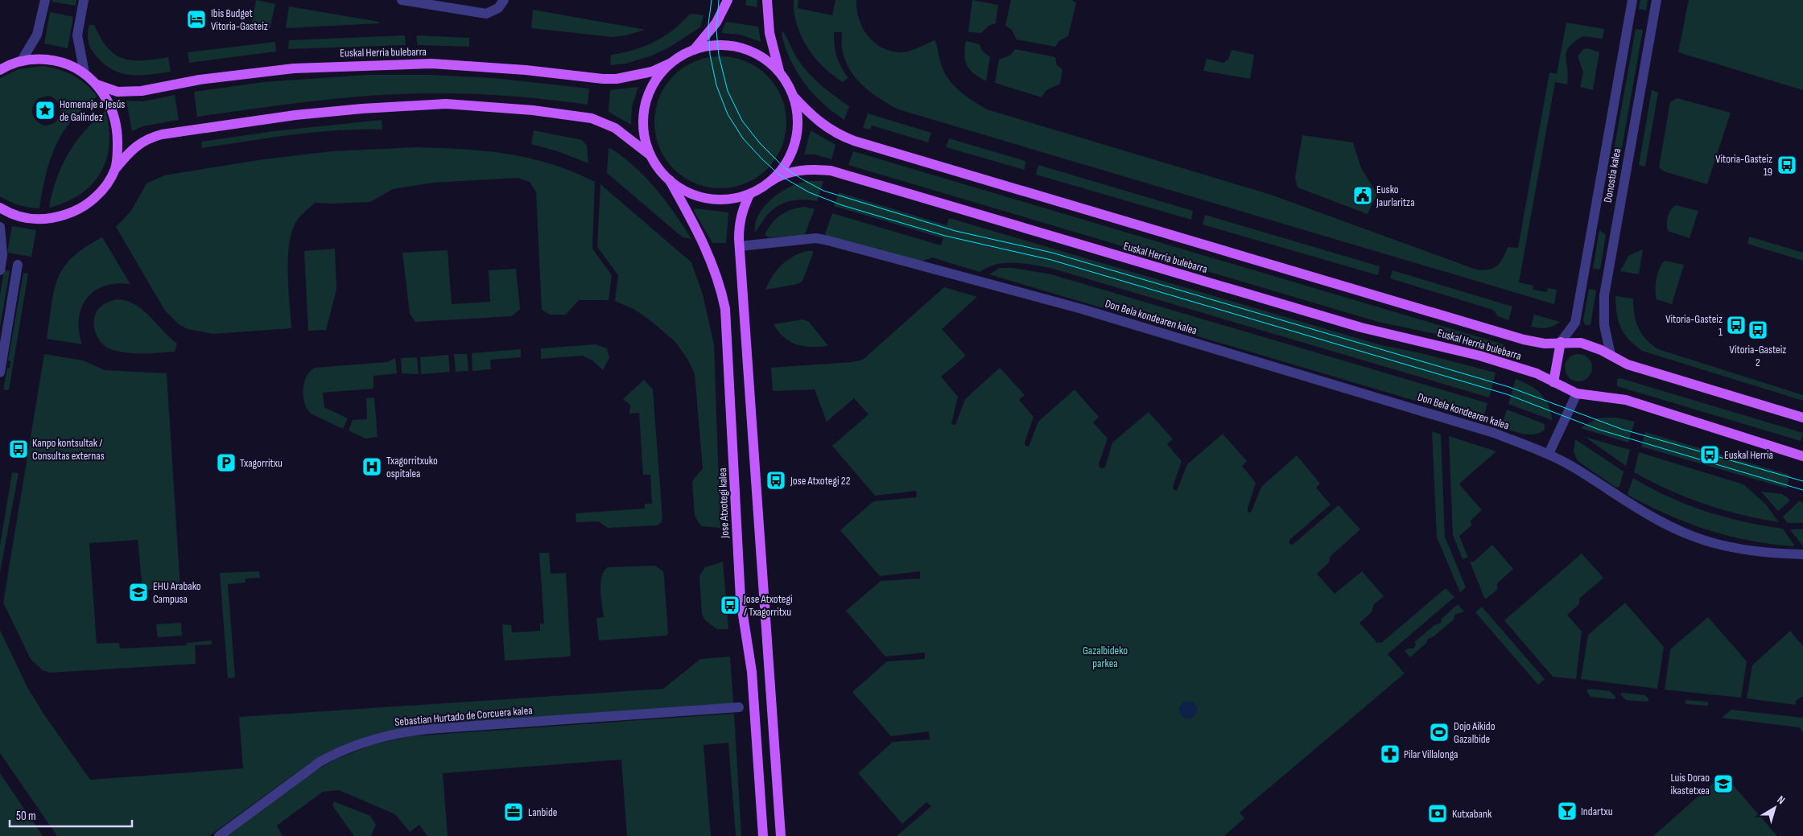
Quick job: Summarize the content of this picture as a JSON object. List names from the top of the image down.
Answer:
{
  "streets": {
    "main road": ["Euskal Herria bulebarra", "Jose Atxotegi kalea"],
    "street": ["Donostia kalea", "Don Bela kondearen kalea", "Sebastian Hurtado de Corcuera kalea"]
  },
  "crossings": [
    ["Euskal Herria bulebarra", "Donostia kalea"]
  ],
  "parks": ["Gazalbideko parkea"],
  "places": {
    "hotel": ["Ibis Budget Vitoria-Gasteiz"],
    "place": ["Homenaje a Jesús de Galíndez"],
    "bus stop": [
      "Vitoria-Gasteiz 19",
      "Vitoria-Gasteiz 1",
      "Vitoria-Gasteiz 2",
      "Kanpo kontsultak / Consultas externas",
      "Euskal Herria",
      "Jose Atxotegi 22",
      "Jose Atxotegi / Txagorritxu"
    ],
    "public building": ["Eusko Jaurlaritza"],
    "parking": ["Txagorritxu"],
    "hospital": ["Txagorritxuko ospitalea"],
    "school or university": ["EHU Arabako Campusa", "Luis Dorao ikastetxea"],
    "sports": ["Dojo Aikido Gazalbide"],
    "pharmacy": ["Pilar Villalonga"],
    "bar": ["Indartxu"],
    "office": ["Lanbide"],
    "bank": ["Kutxabank"]
  },
  "scale_bar": "50 m",
  "north": "top right"
}
